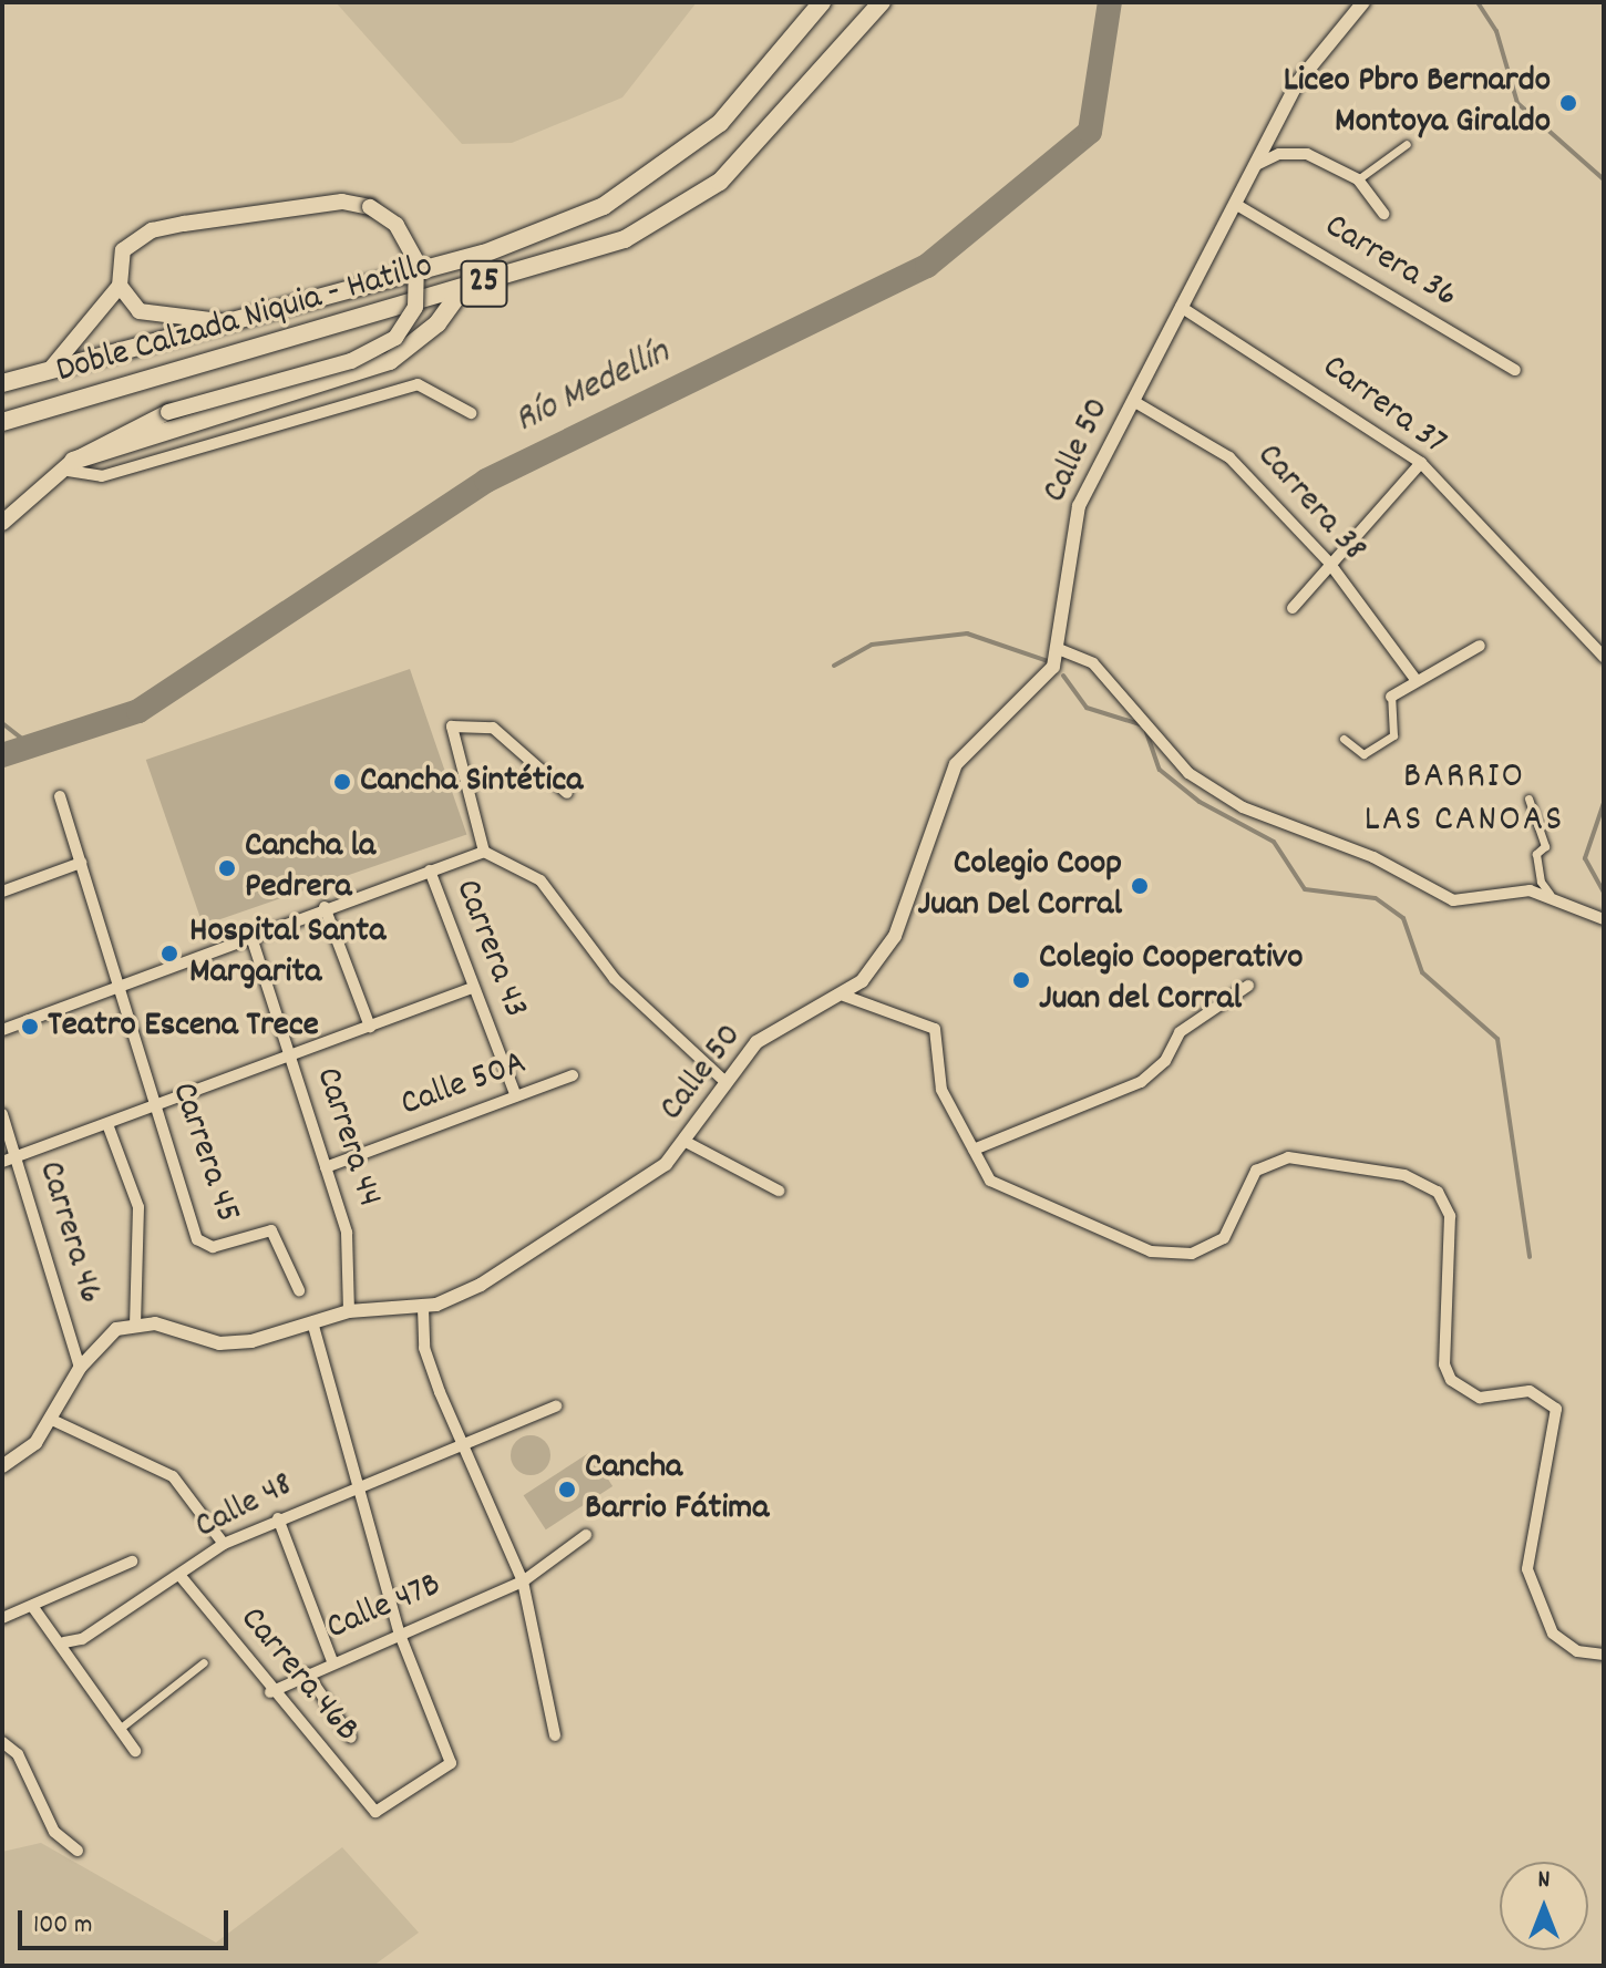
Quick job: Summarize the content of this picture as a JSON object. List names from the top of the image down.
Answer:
{
  "streets": {
    "highway": ["25", "Doble Calzada Niquia - Hatillo"],
    "street": [
      "Carrera 36",
      "Carrera 37",
      "Calle 50",
      "Carrera 38",
      "Carrera 43",
      "Calle 50A",
      "Carrera 44",
      "Carrera 45",
      "Carrera 46",
      "Calle 48",
      "Calle 47B",
      "Carrera 46B"
    ]
  },
  "crossings": [
    ["Carrera 36", "Calle 50"],
    ["Carrera 37", "Calle 50"],
    ["Calle 50", "Carrera 38"],
    ["Calle 50", "Carrera 44"],
    ["Carrera 43", "Calle 50A"],
    ["Calle 50A", "Carrera 44"],
    ["Calle 48", "Carrera 46B"],
    ["Calle 47B", "Carrera 46B"]
  ],
  "districts": ["BARRIO LAS CANOAS"],
  "water": ["Río Medellín"],
  "places": [
    "Liceo Pbro Bernardo Montoya Giraldo",
    "Cancha Sintética",
    "Cancha la Pedrera",
    "Colegio Coop Juan Del Corral",
    "Hospital Santa Margarita",
    "Colegio Cooperativo Juan del Corral",
    "Teatro Escena Trece",
    "Cancha Barrio Fátima"
  ],
  "scale_bar": "100 m",
  "north": "top"
}
